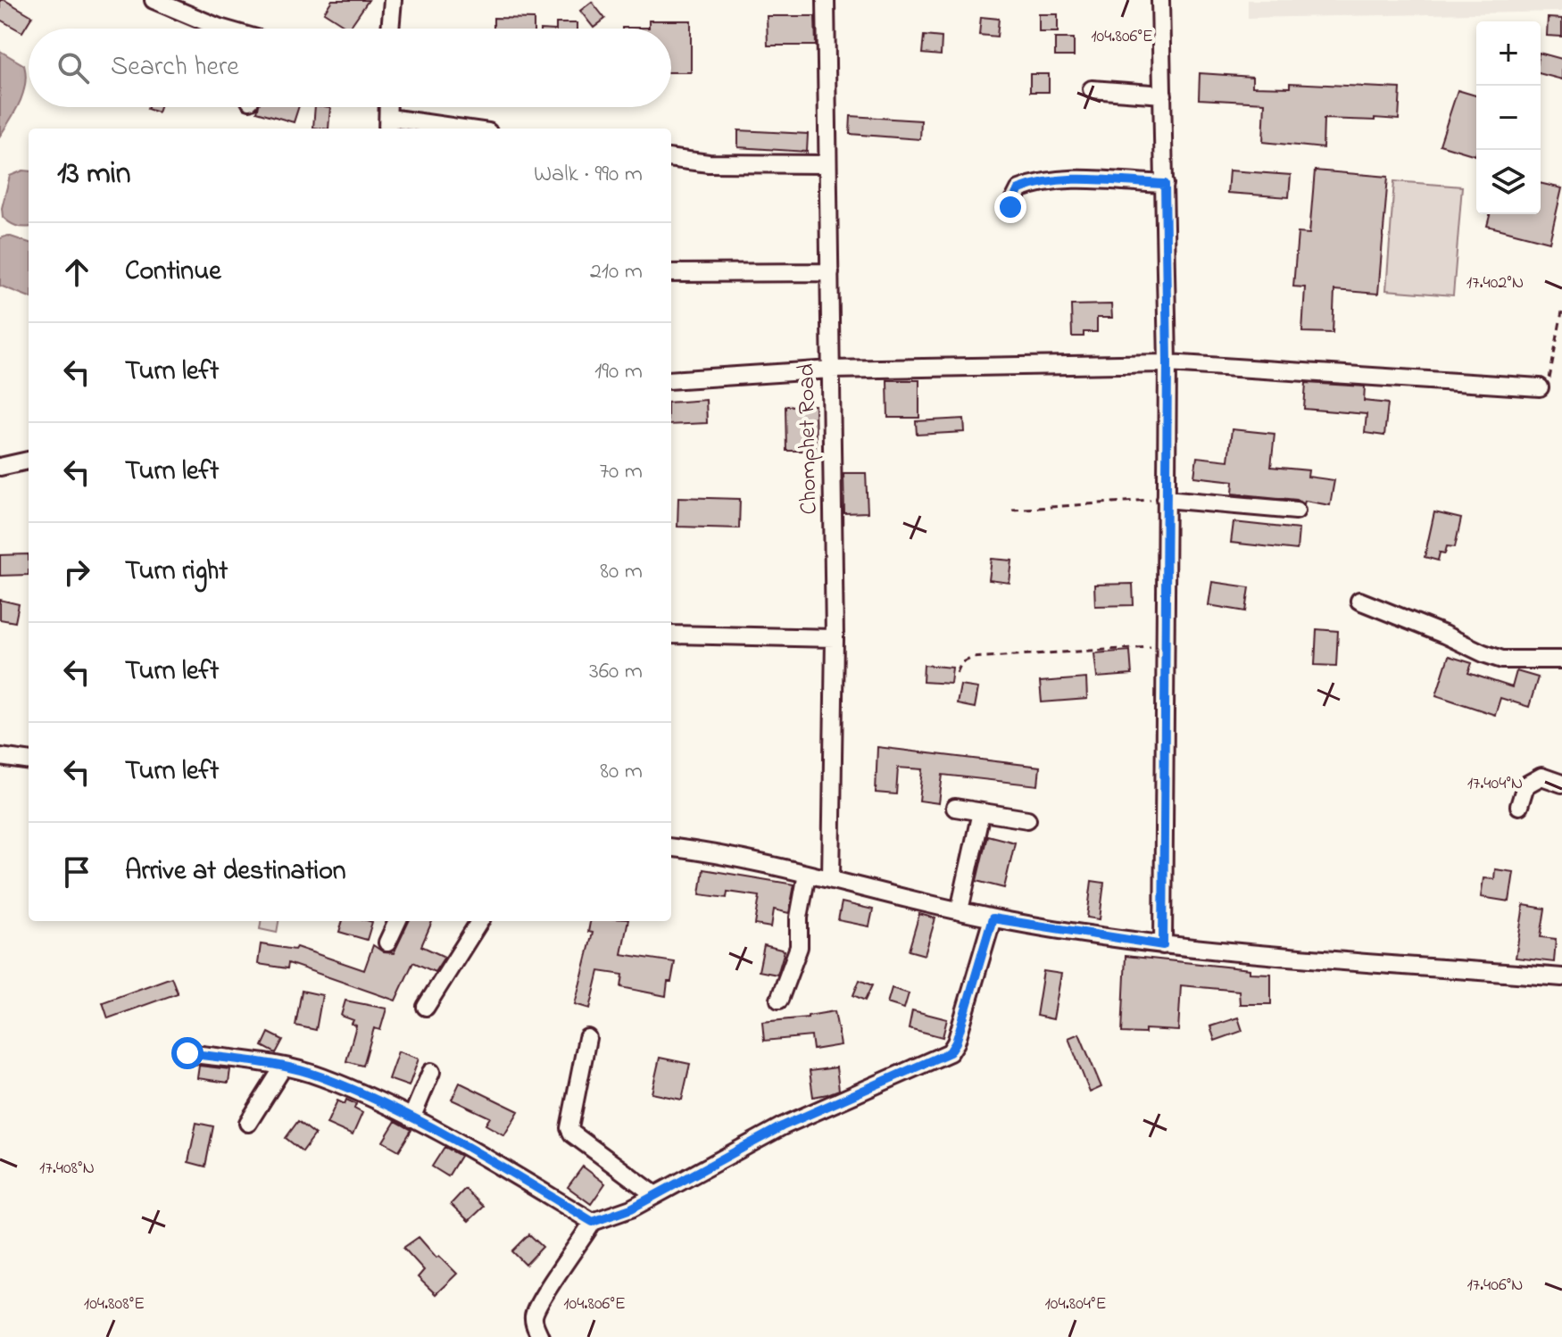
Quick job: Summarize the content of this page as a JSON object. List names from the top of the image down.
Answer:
{
  "streets": {
    "street": ["Chomphet Road"]
  },
  "page": {
    "map_buttons": ["+", "−"],
    "search": "Search here",
    "heading": ["13 min", "Walk · 990 m"],
    "list": [
      ["Continue", "210 m"],
      ["Turn left", "190 m"],
      ["Turn left", "70 m"],
      ["Turn right", "80 m"],
      ["Turn left", "360 m"],
      ["Turn left", "80 m"],
      "Arrive at destination"
    ]
  },
  "coordinates": [
    "104.806°E",
    "17.402°N",
    "17.404°N",
    "17.408°N",
    "17.406°N",
    "104.808°E",
    "104.804°E"
  ]
}
